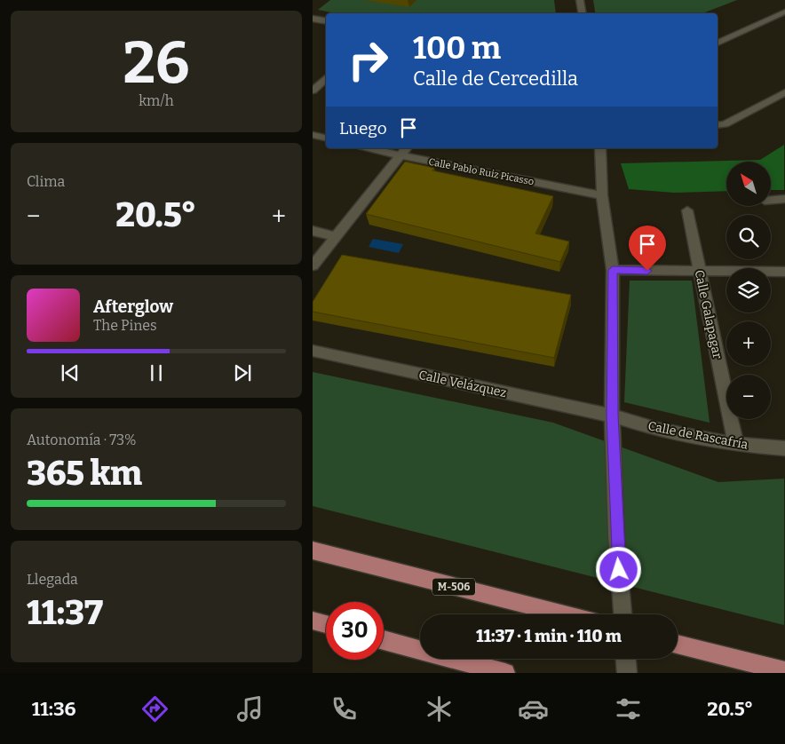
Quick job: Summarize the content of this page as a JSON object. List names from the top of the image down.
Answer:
{
  "streets": {
    "main road": ["M-506"],
    "street": [
      "Calle Pablo Ruiz Picasso",
      "Calle Galapagar",
      "Calle Velázquez",
      "Calle de Rascafría"
    ]
  },
  "crossings": [
    ["Calle Galapagar", "Calle de Rascafría"],
    ["Calle Velázquez", "Calle de Rascafría"]
  ],
  "north": "top left",
  "page": {
    "tile": [
      ["26", "km/h"],
      "Clima",
      ["Autonomía · 73%", "365 km"],
      ["Llegada", "11:37"]
    ],
    "turn": ["100 m", "Calle de Cercedilla"],
    "then": "Luego",
    "map_buttons": ["+", "−"],
    "heat": ["−", "20.5°", "+"],
    "song": ["Afterglow", "The Pines"],
    "limit": "30",
    "trip": "11:37 · 1 min · 110 m",
    "tabs": ["11:36", "20.5°"]
  }
}
